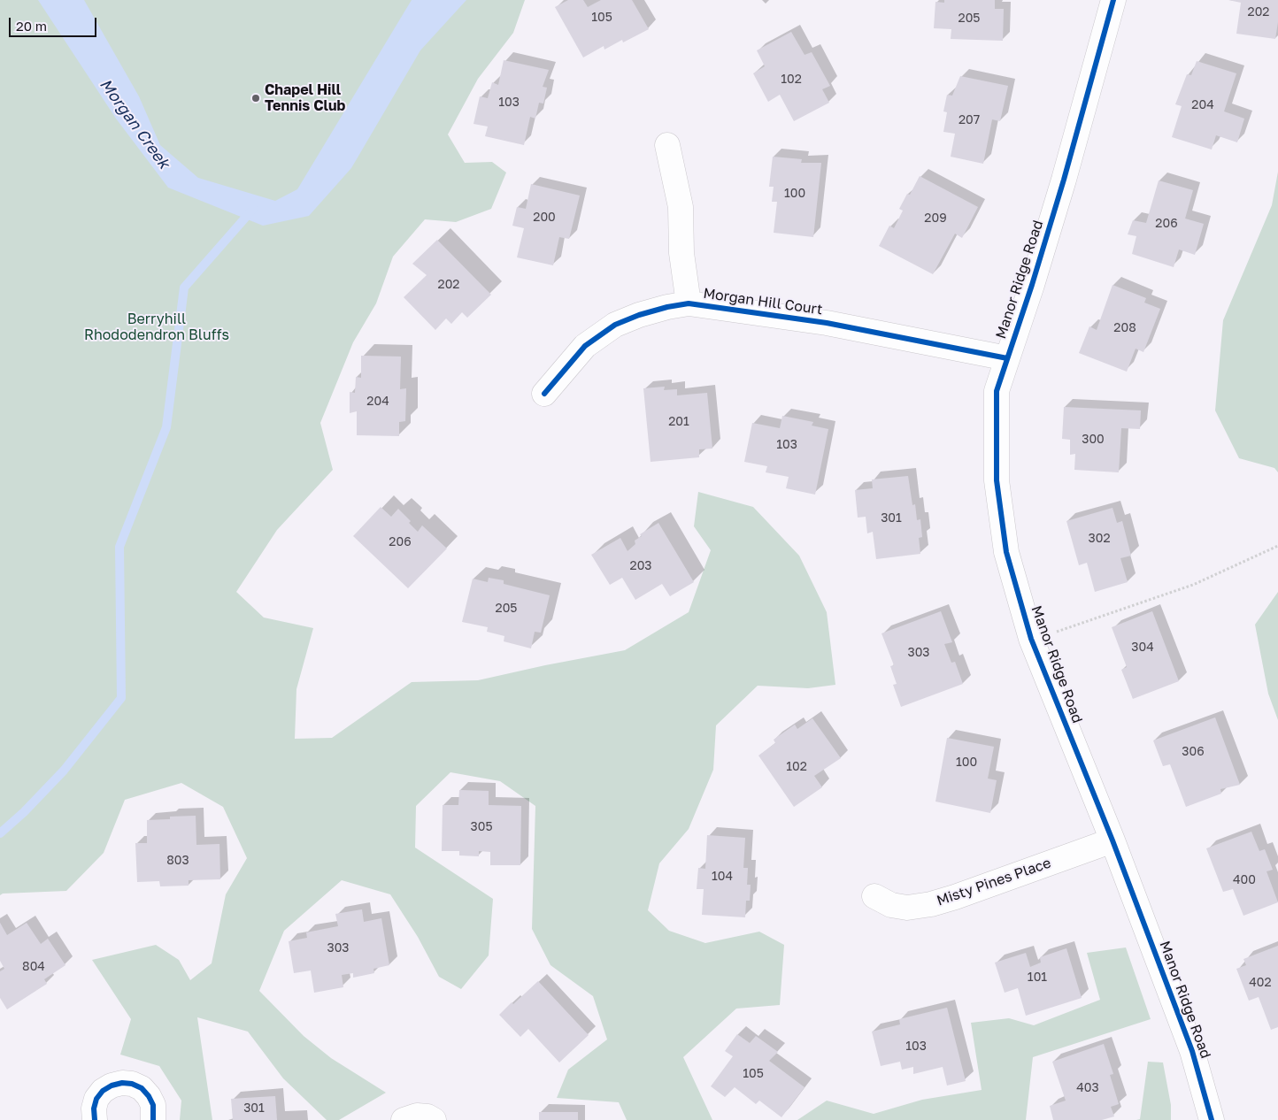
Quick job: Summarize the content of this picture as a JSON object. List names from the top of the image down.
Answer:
{
  "streets": {
    "street": ["Manor Ridge Road", "Morgan Hill Court", "Misty Pines Place"]
  },
  "crossings": [
    ["Manor Ridge Road", "Morgan Hill Court"],
    ["Manor Ridge Road", "Misty Pines Place"]
  ],
  "water": ["Morgan Creek"],
  "parks": ["Berryhill Rhododendron Bluffs"],
  "places": ["Chapel Hill Tennis Club"],
  "house_numbers": [
    "202",
    "105",
    "205",
    "102",
    "103",
    "204",
    "207",
    "100",
    "200",
    "209",
    "206",
    "202",
    "208",
    "204",
    "201",
    "300",
    "103",
    "301",
    "302",
    "206",
    "203",
    "205",
    "304",
    "303",
    "306",
    "100",
    "102",
    "305",
    "803",
    "104",
    "400",
    "303",
    "804",
    "101",
    "402",
    "103",
    "105",
    "403",
    "301"
  ],
  "scale_bar": "20 m"
}
